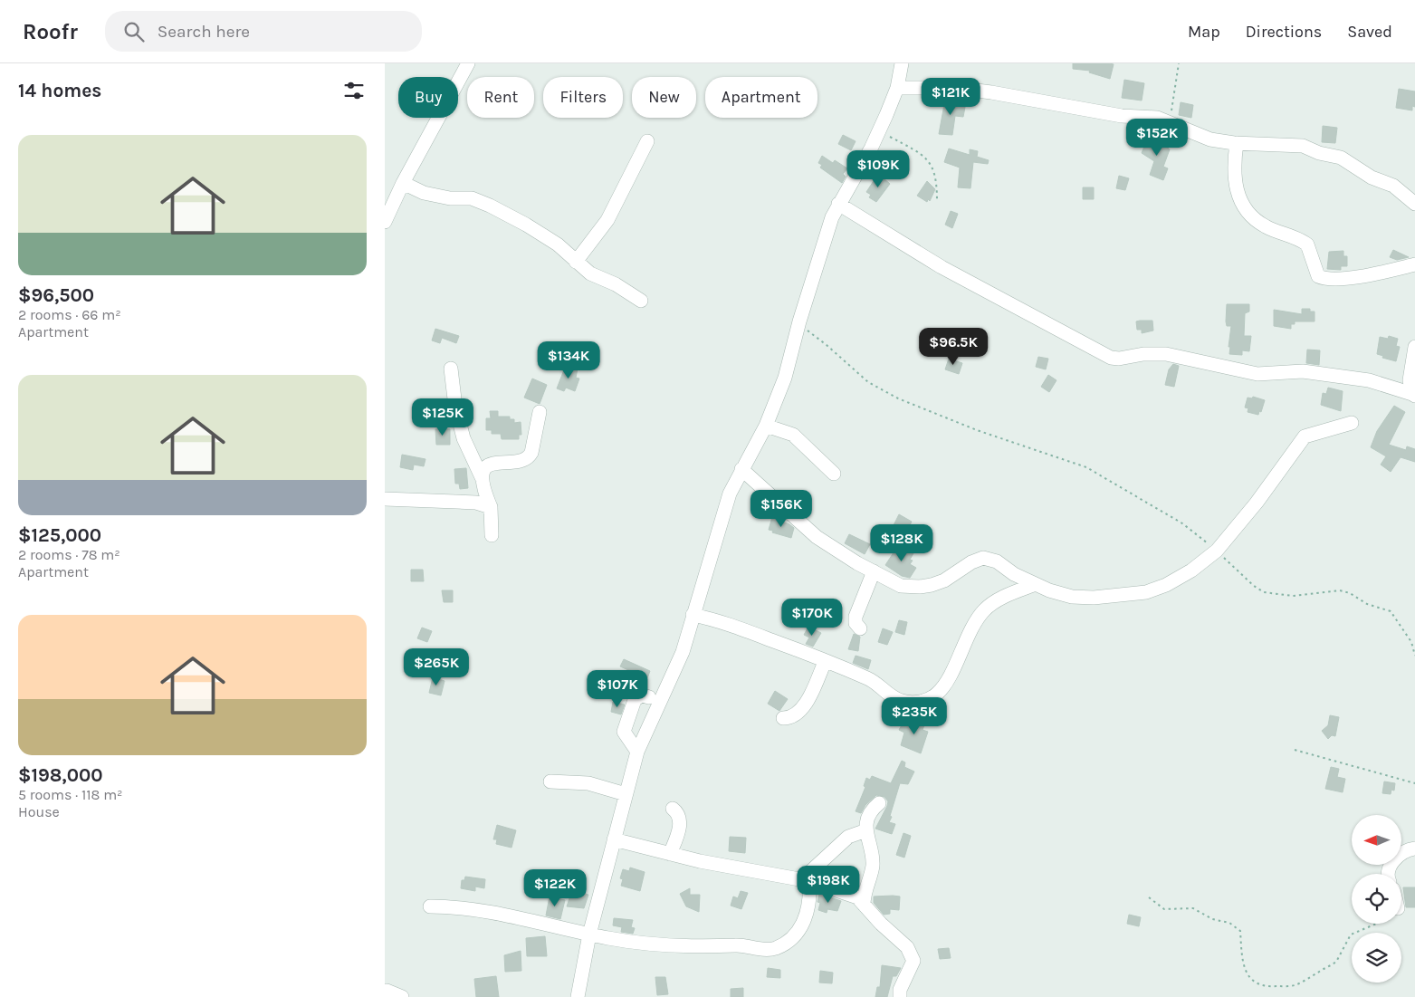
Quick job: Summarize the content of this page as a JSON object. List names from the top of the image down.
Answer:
{
  "north": "left",
  "page": {
    "header": "Roofr",
    "search": "Search here",
    "nav": ["Map", "Directions", "Saved"],
    "heading": "14 homes",
    "chip": [
      "Buy",
      "Rent",
      "Filters",
      "New",
      "Apartment"
    ],
    "price": [
      "$121K",
      "$152K",
      "$109K",
      "$96.5K",
      "$134K",
      "$125K",
      "$156K",
      "$128K",
      "$170K",
      "$265K",
      "$107K",
      "$235K",
      "$198K",
      "$122K"
    ],
    "list": [
      {
        "name": "$96,500",
        "note": "2 rooms · 66 m² · Apartment"
      },
      {
        "name": "$125,000",
        "note": "2 rooms · 78 m² · Apartment"
      },
      {
        "name": "$198,000",
        "note": "5 rooms · 118 m² · House"
      }
    ]
  }
}
